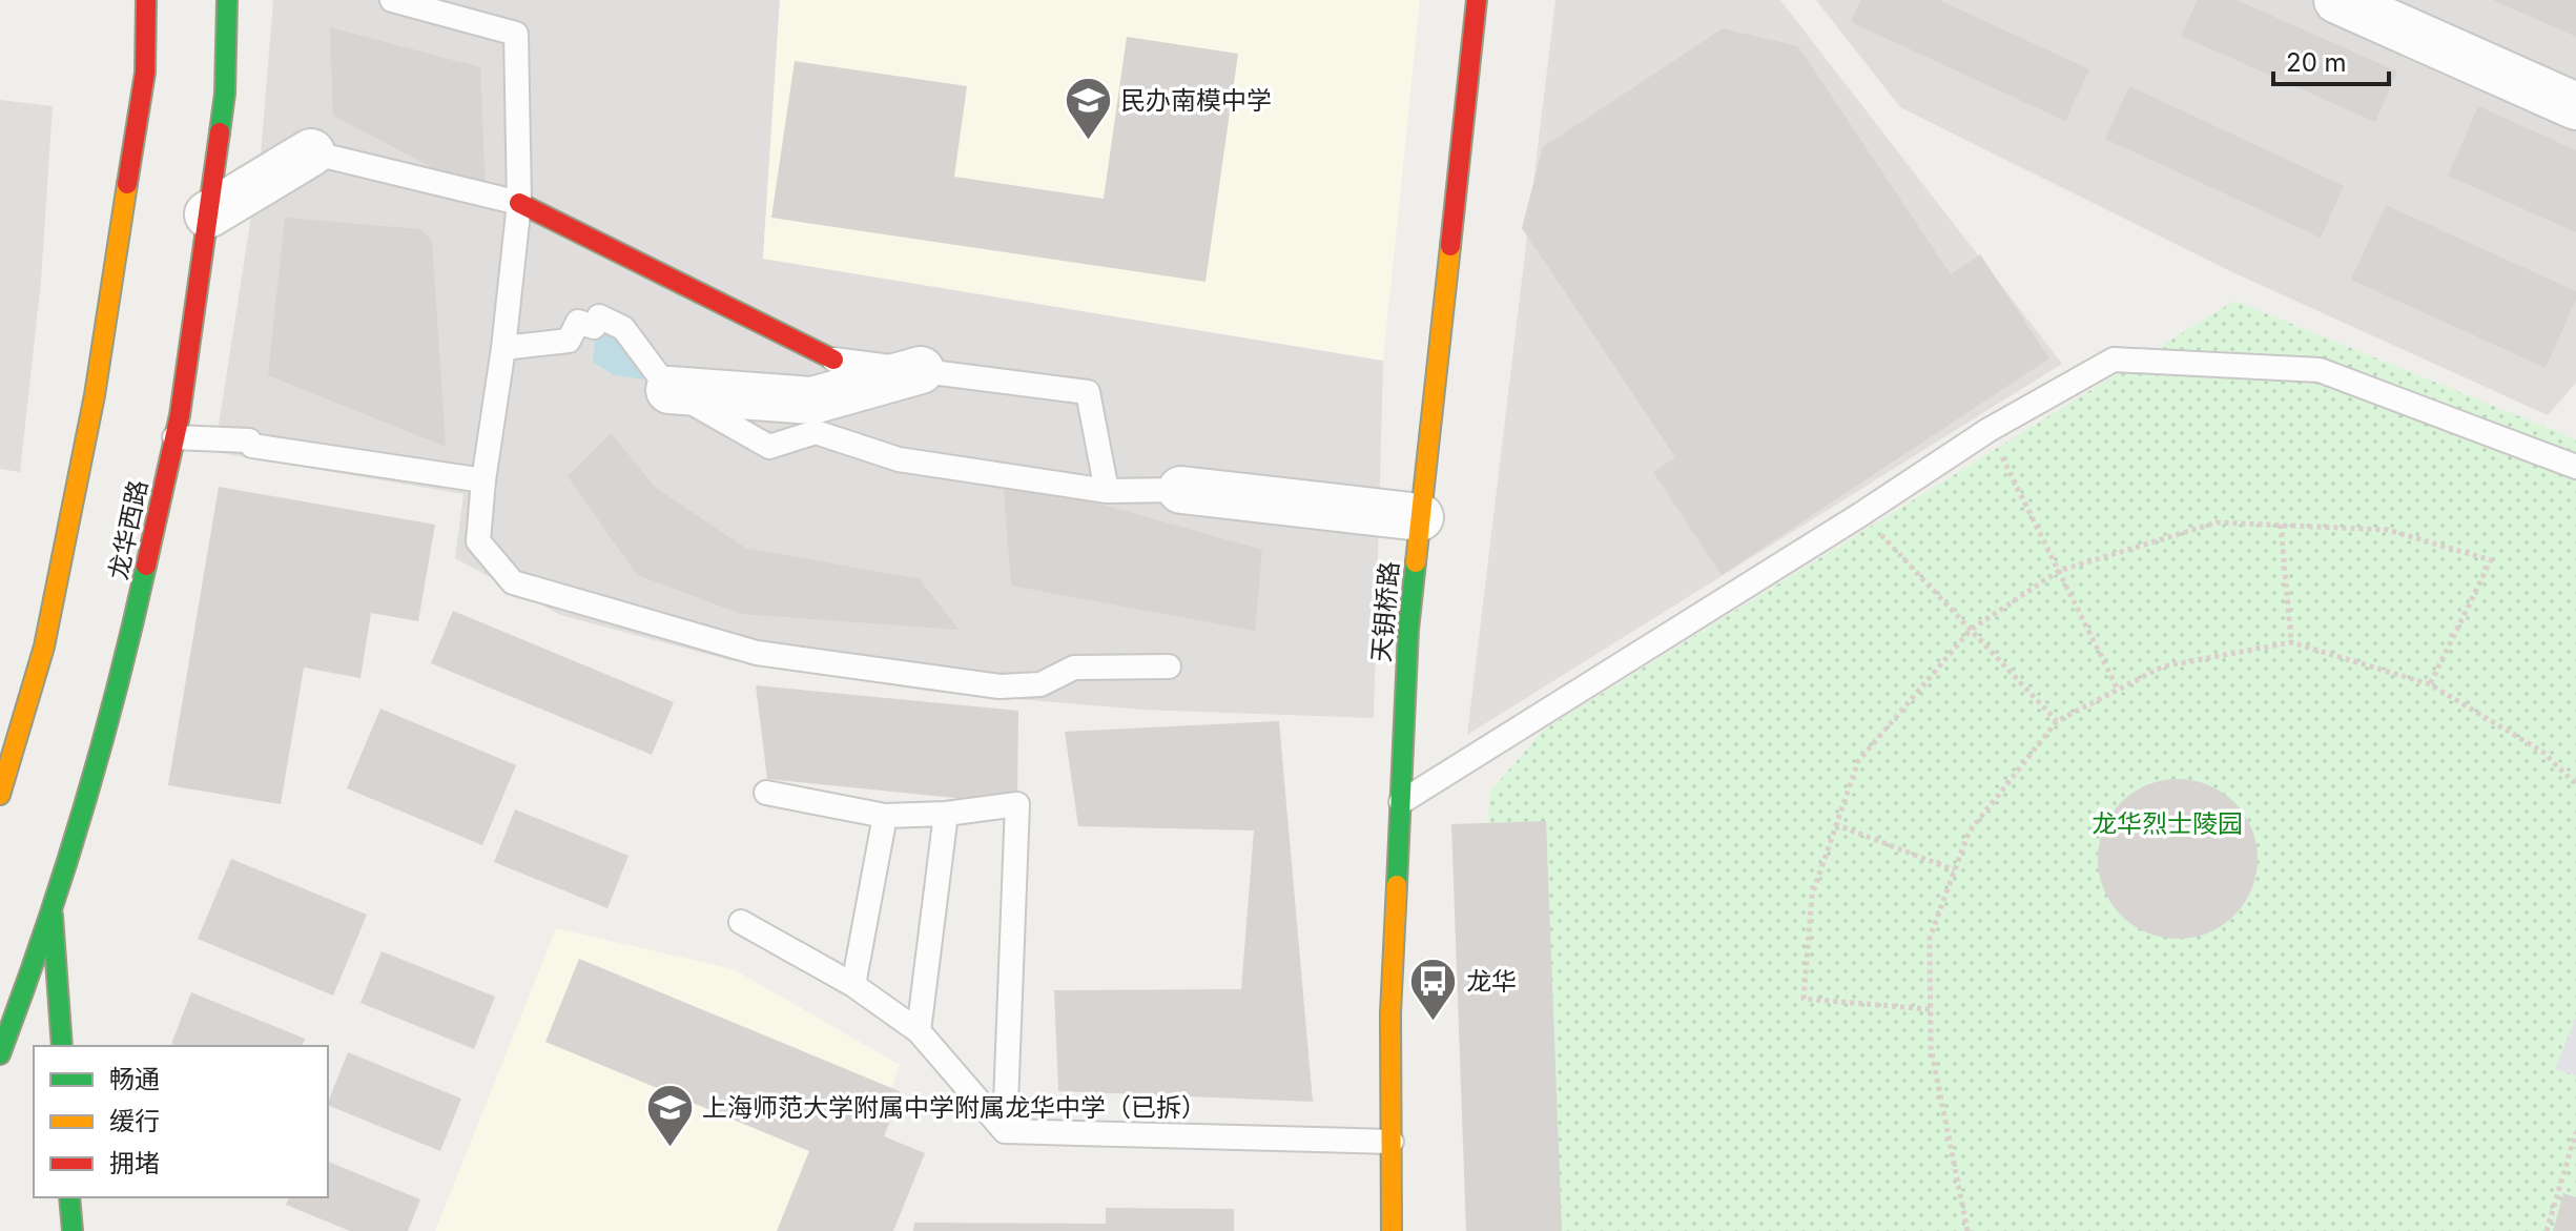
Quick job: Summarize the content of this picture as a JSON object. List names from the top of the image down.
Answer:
{
  "streets": {
    "main road": ["龙华西路", "天钥桥路"]
  },
  "parks": ["龙华烈士陵园"],
  "places": {
    "school or university": ["民办南模中学", "上海师范大学附属中学附属龙华中学（已拆）"],
    "bus stop": ["龙华"]
  },
  "legend": ["畅通", "缓行", "拥堵"],
  "scale_bar": "20 m"
}
